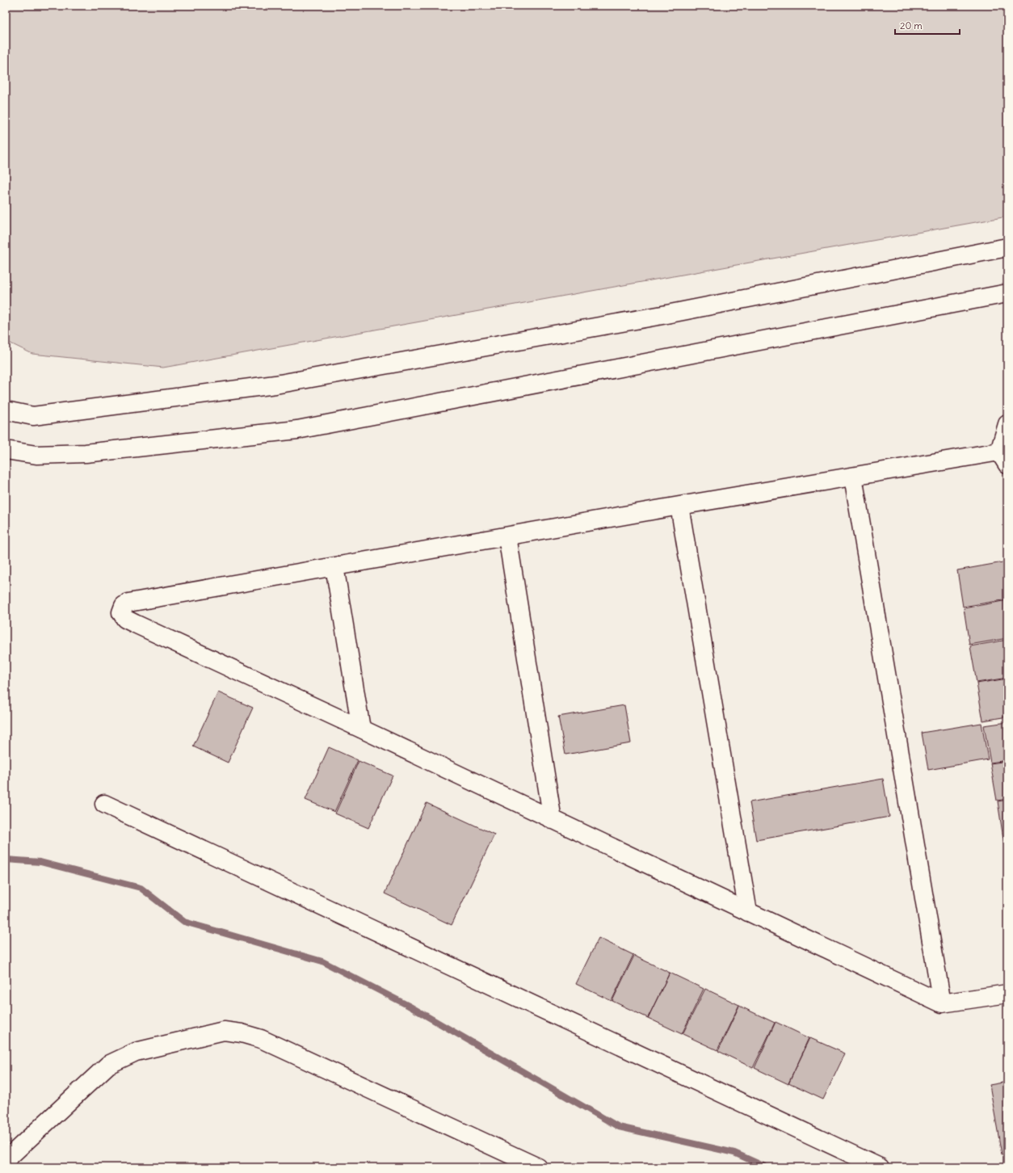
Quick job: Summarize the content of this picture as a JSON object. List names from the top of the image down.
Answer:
{
  "scale_bar": "20 m"
}
